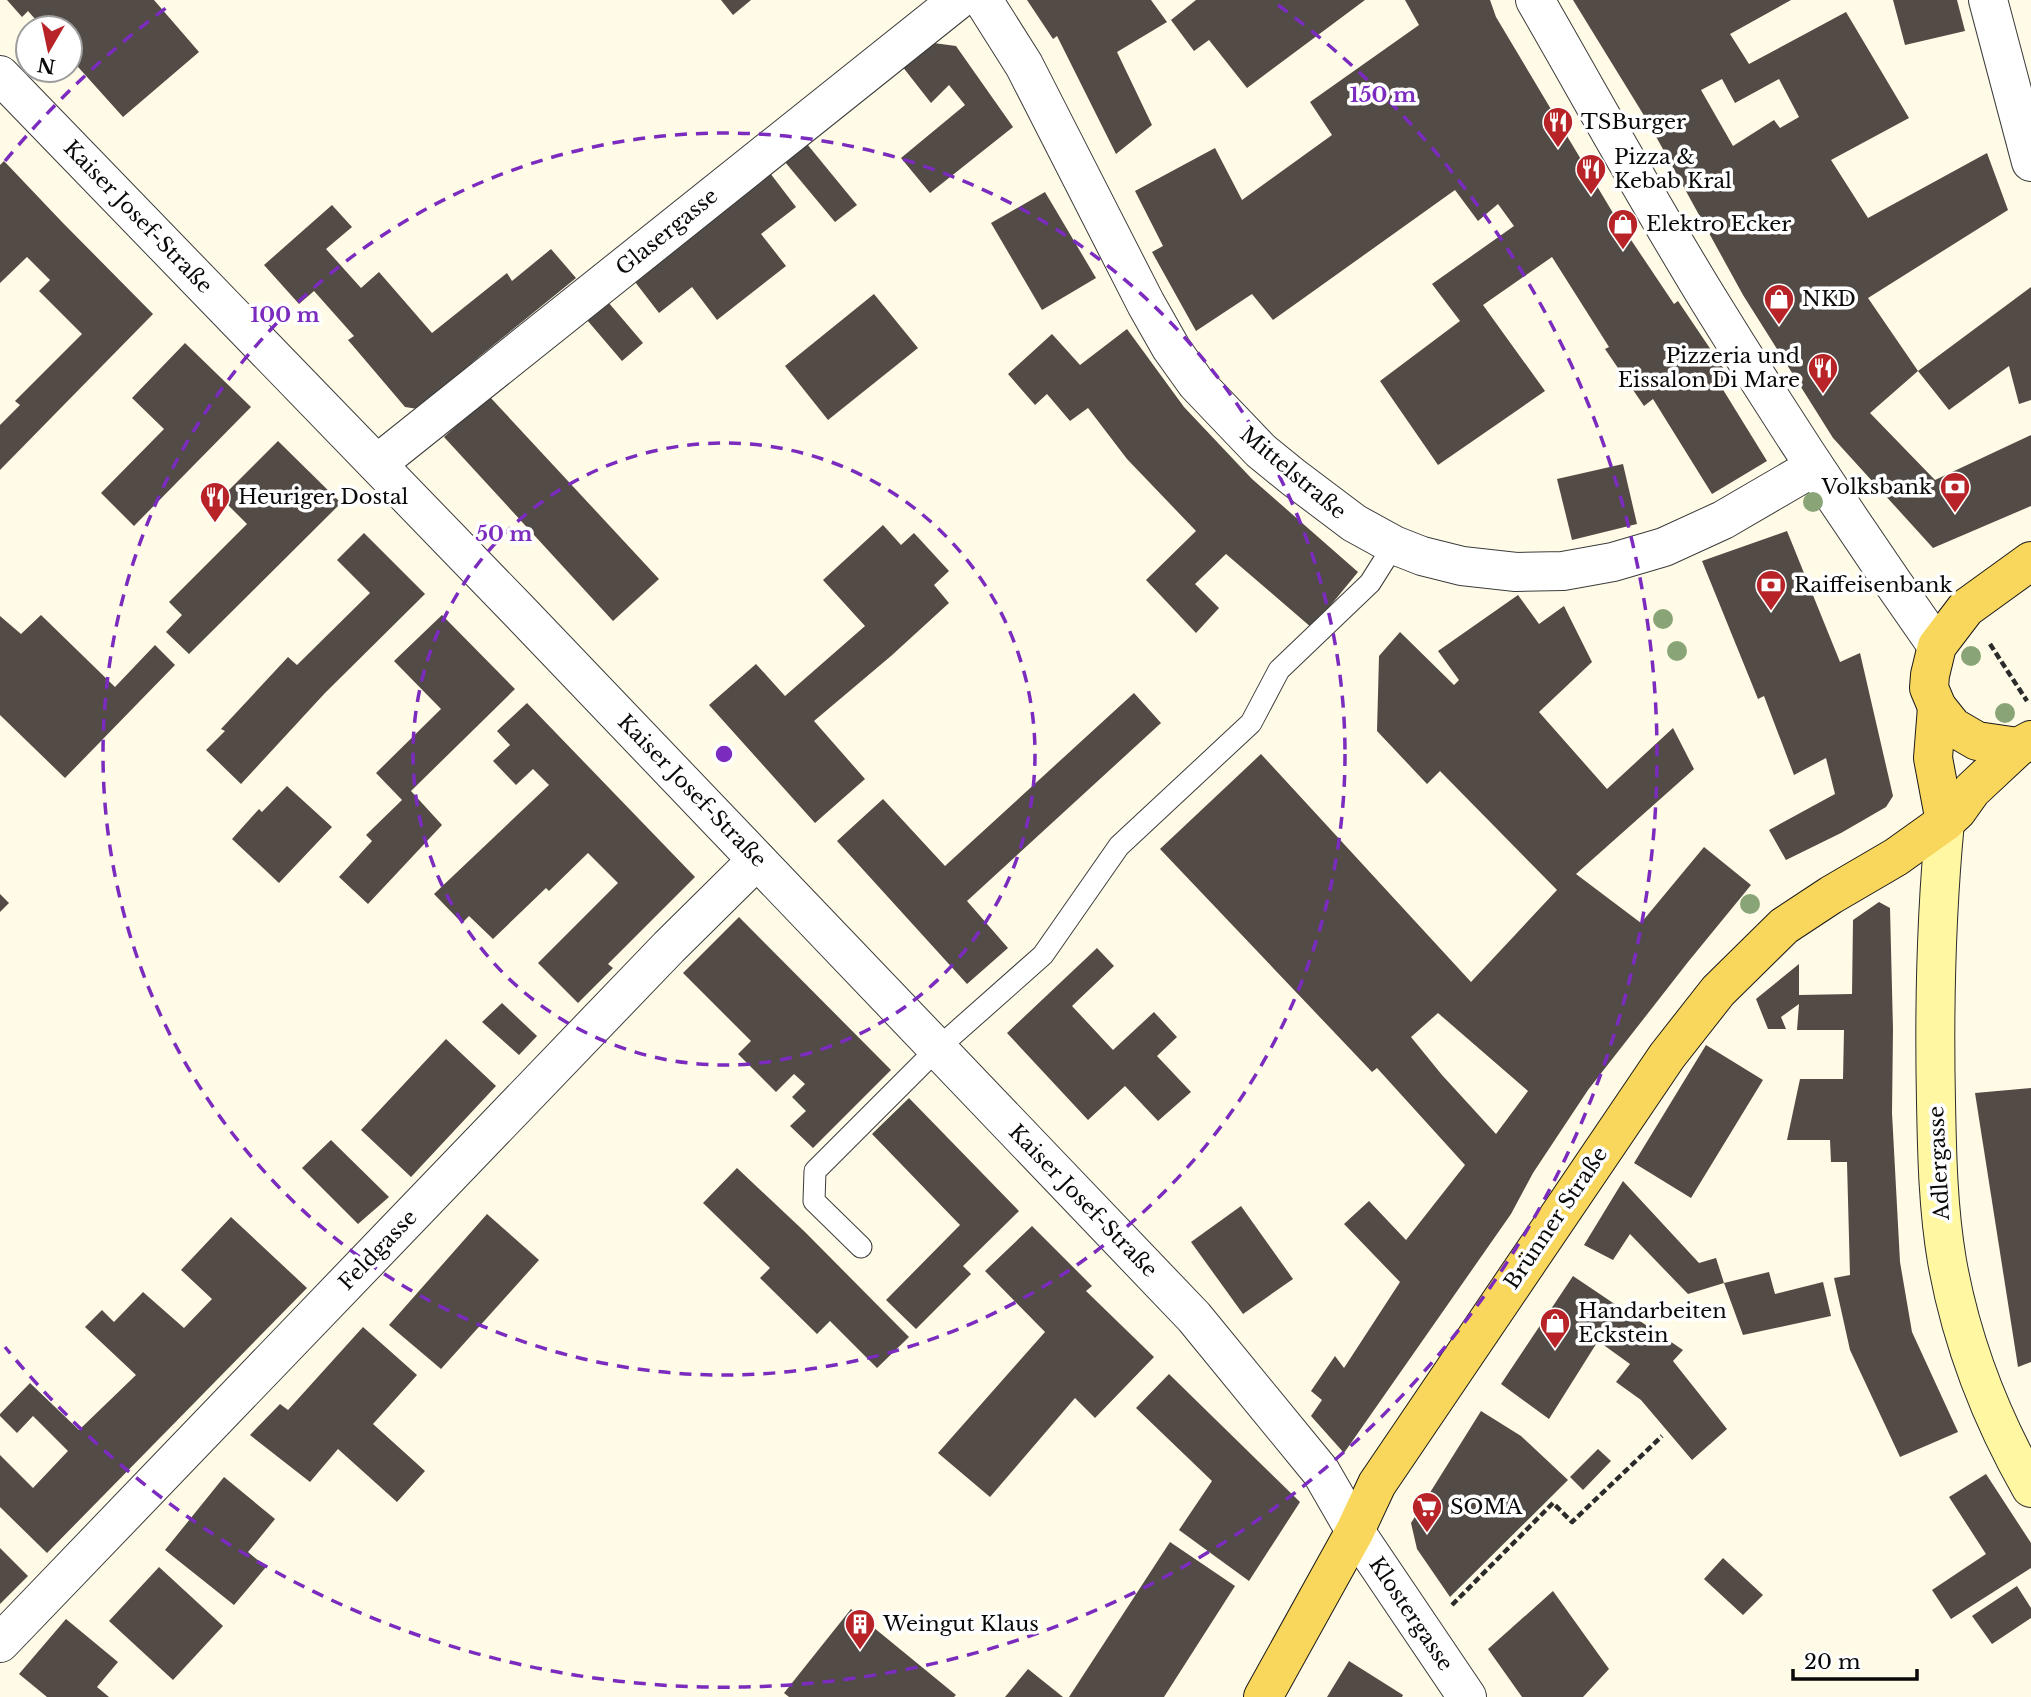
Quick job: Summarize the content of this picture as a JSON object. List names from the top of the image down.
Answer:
{
  "streets": {
    "main road": ["Adlergasse", "Brünner Straße"],
    "street": [
      "Kaiser Josef-Straße",
      "Glasergasse",
      "Mittelstraße",
      "Feldgasse",
      "Klostergasse"
    ]
  },
  "crossings": [
    ["Kaiser Josef-Straße", "Glasergasse"],
    ["Kaiser Josef-Straße", "Brünner Straße"],
    ["Kaiser Josef-Straße", "Feldgasse"],
    ["Kaiser Josef-Straße", "Klostergasse"],
    ["Adlergasse", "Brünner Straße"],
    ["Brünner Straße", "Klostergasse"]
  ],
  "places": {
    "restaurant": [
      "TSBurger",
      "Pizza & Kebab Kral",
      "Pizzeria und Eissalon Di Mare",
      "Heuriger Dostal"
    ],
    "shop": ["Elektro Ecker", "NKD", "Handarbeiten Eckstein"],
    "bank": ["Volksbank", "Raiffeisenbank"],
    "supermarket": ["SOMA"],
    "building": ["Weingut Klaus"]
  },
  "scale_bar": "20 m",
  "north": "bottom",
  "rings": ["150 m", "100 m", "50 m"]
}
